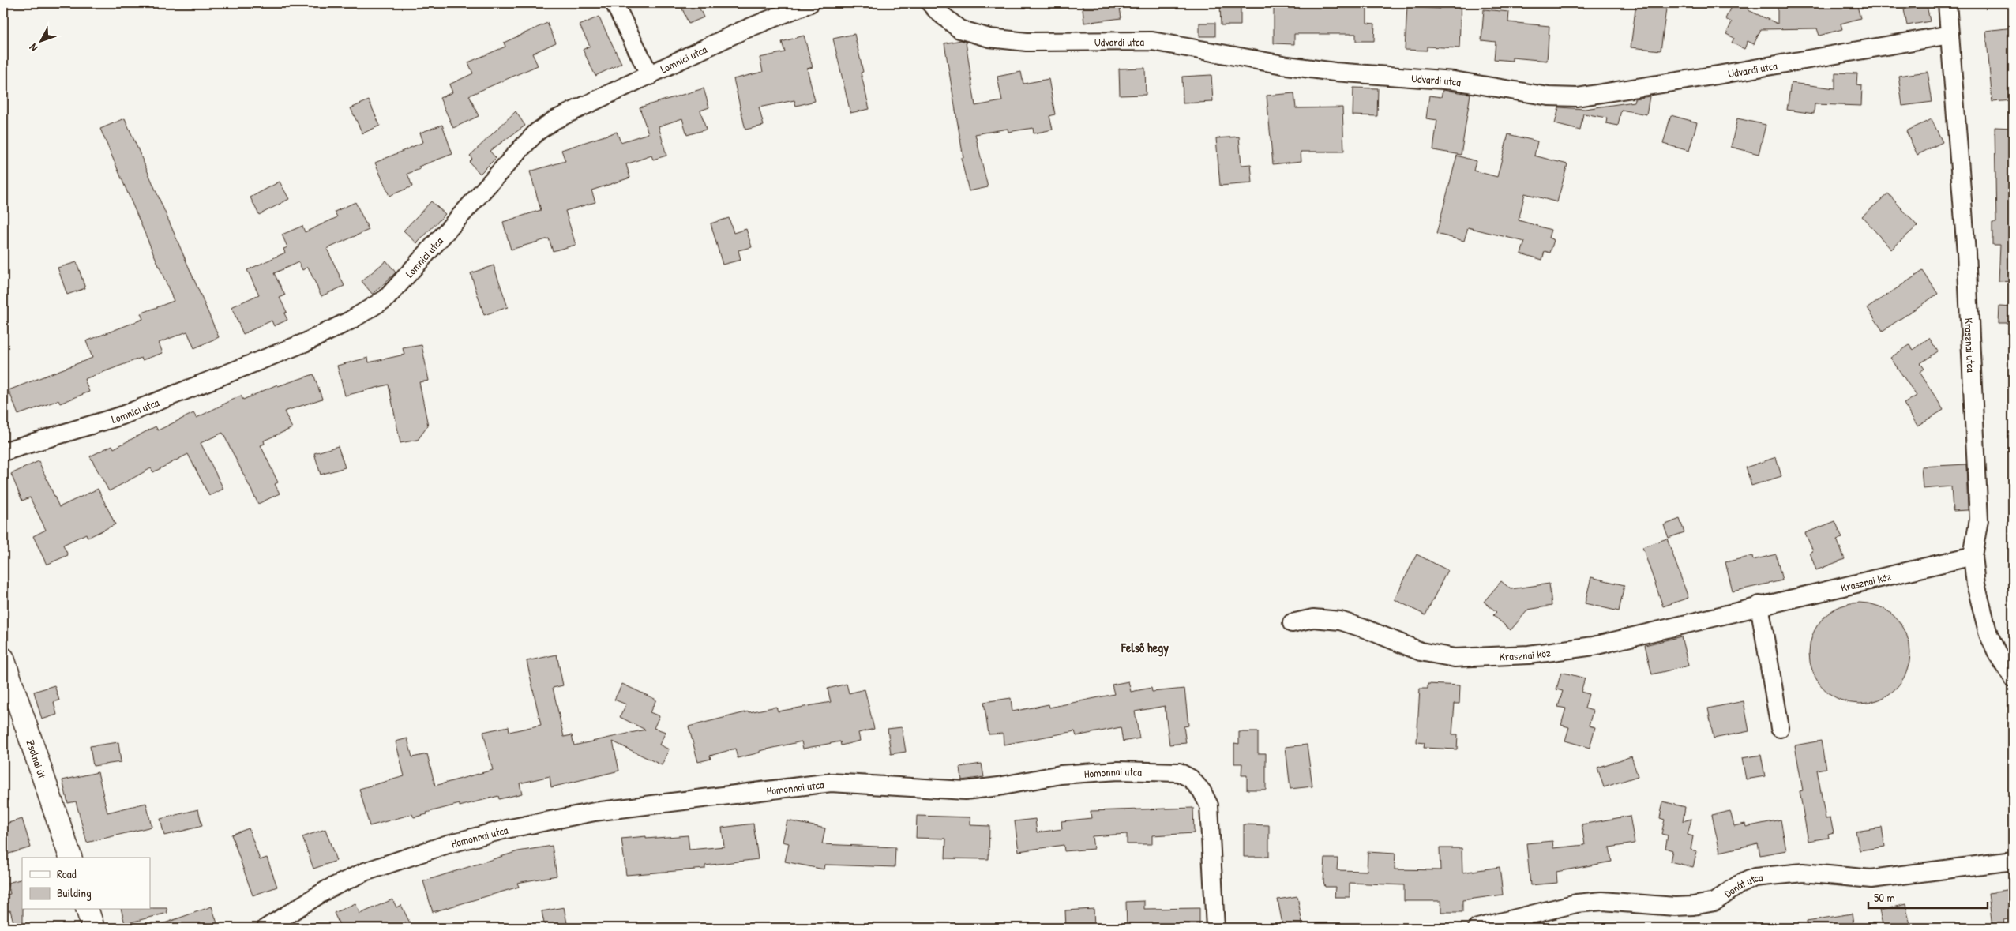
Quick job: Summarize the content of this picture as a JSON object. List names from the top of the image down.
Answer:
{
  "streets": {
    "street": [
      "Udvardi utca",
      "Lomnici utca",
      "Krasznai utca",
      "Krasznai köz",
      "Zsolnai út",
      "Homonnai utca",
      "Donát utca"
    ]
  },
  "crossings": [
    ["Udvardi utca", "Krasznai utca"],
    ["Krasznai utca", "Krasznai köz"]
  ],
  "districts": ["Felső hegy"],
  "legend": ["Road", "Building"],
  "scale_bar": "50 m",
  "north": "bottom left"
}
